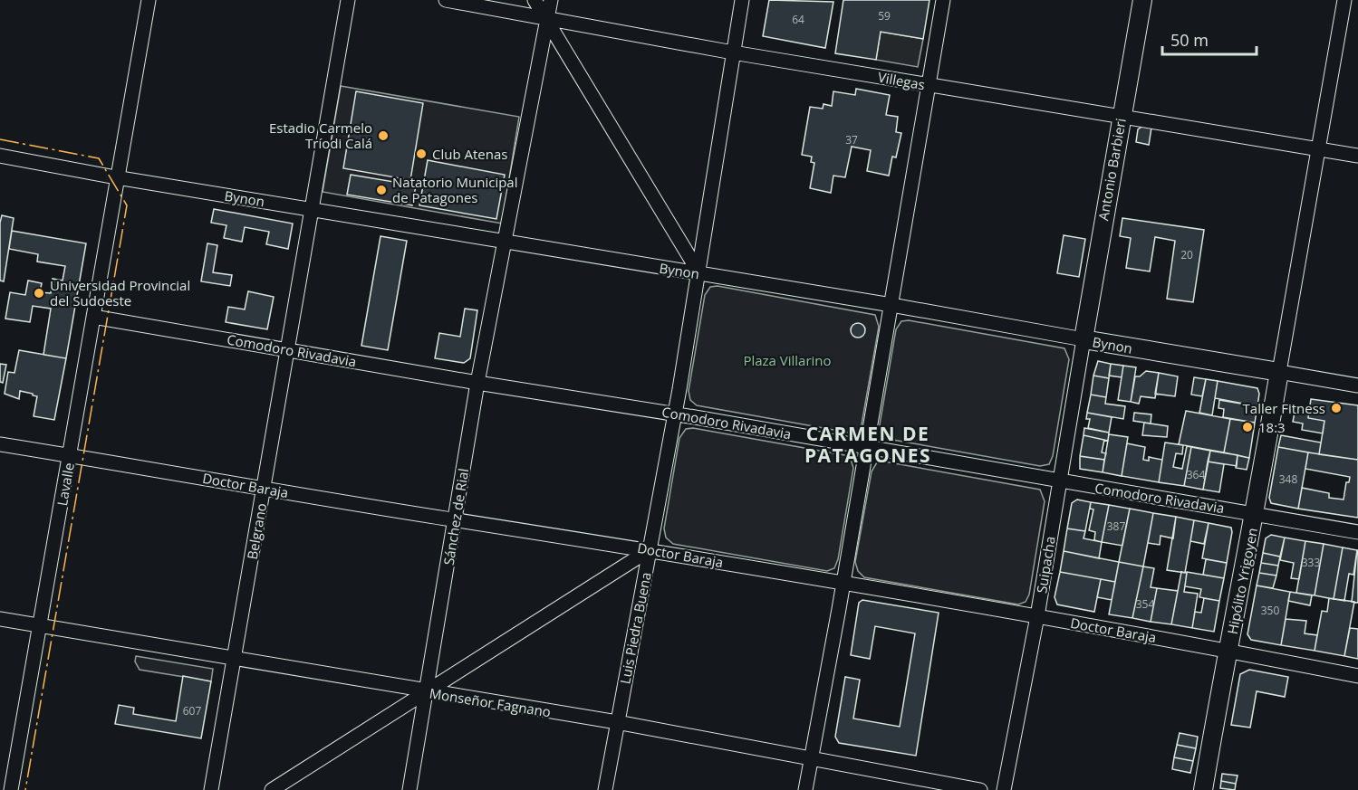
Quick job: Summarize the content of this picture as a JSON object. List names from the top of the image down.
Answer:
{
  "streets": {
    "main road": ["Antonio Barbieri", "Bynon", "Hipólito Yrigoyen"],
    "street": [
      "Villegas",
      "Comodoro Rivadavia",
      "Lavalle",
      "Doctor Baraja",
      "Sánchez de Rial",
      "Belgrano",
      "Suipacha",
      "Luis Piedra Buena",
      "Monseñor Fagnano"
    ]
  },
  "crossings": [
    ["Villegas", "Antonio Barbieri"],
    ["Villegas", "Sánchez de Rial"],
    ["Villegas", "Luis Piedra Buena"],
    ["Antonio Barbieri", "Bynon"],
    ["Antonio Barbieri", "Suipacha"],
    ["Bynon", "Lavalle"],
    ["Bynon", "Sánchez de Rial"],
    ["Bynon", "Belgrano"],
    ["Bynon", "Suipacha"],
    ["Bynon", "Hipólito Yrigoyen"],
    ["Bynon", "Luis Piedra Buena"],
    ["Comodoro Rivadavia", "Lavalle"],
    ["Comodoro Rivadavia", "Sánchez de Rial"],
    ["Comodoro Rivadavia", "Belgrano"],
    ["Comodoro Rivadavia", "Suipacha"],
    ["Comodoro Rivadavia", "Hipólito Yrigoyen"],
    ["Comodoro Rivadavia", "Luis Piedra Buena"],
    ["Lavalle", "Doctor Baraja"],
    ["Lavalle", "Monseñor Fagnano"],
    ["Doctor Baraja", "Sánchez de Rial"],
    ["Doctor Baraja", "Belgrano"],
    ["Doctor Baraja", "Suipacha"],
    ["Doctor Baraja", "Hipólito Yrigoyen"],
    ["Doctor Baraja", "Luis Piedra Buena"],
    ["Sánchez de Rial", "Monseñor Fagnano"],
    ["Belgrano", "Monseñor Fagnano"],
    ["Luis Piedra Buena", "Monseñor Fagnano"]
  ],
  "districts": ["CARMEN DE PATAGONES"],
  "parks": ["Plaza Villarino"],
  "places": [
    "Estadio Carmelo Tríodi Calá",
    "Club Atenas",
    "Natatorio Municipal de Patagones",
    "Universidad Provincial del Sudoeste",
    "Taller Fitness",
    "18:3"
  ],
  "house_numbers": [
    "59",
    "64",
    "37",
    "20",
    "364",
    "348",
    "387",
    "333",
    "354",
    "350",
    "607"
  ],
  "scale_bar": "50 m"
}
